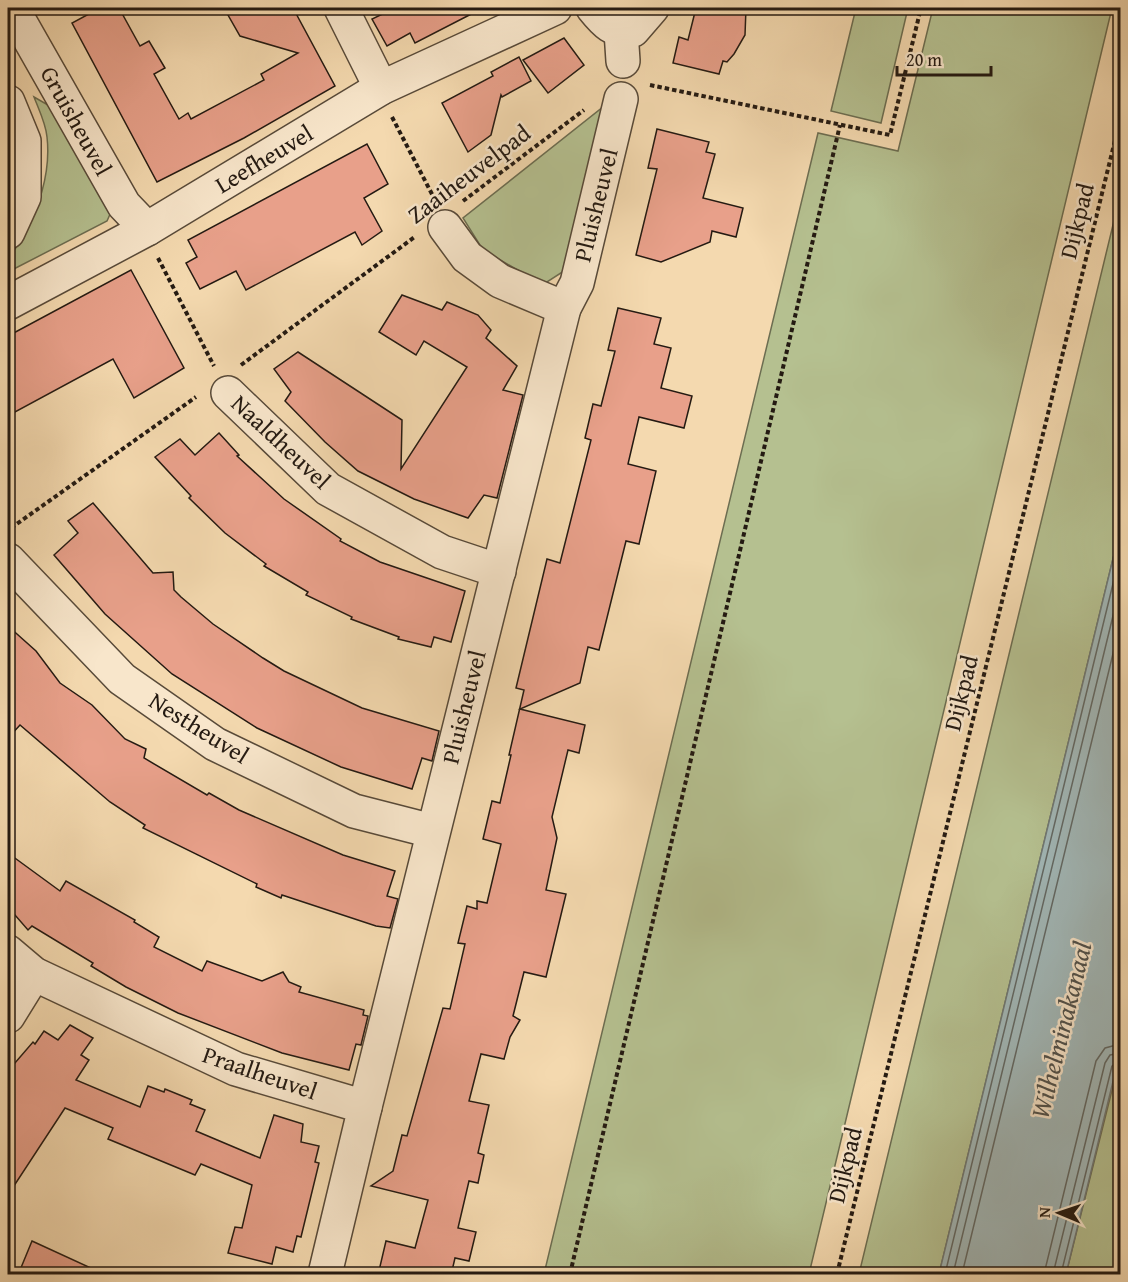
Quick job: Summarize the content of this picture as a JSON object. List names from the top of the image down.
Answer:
{
  "streets": {
    "street": [
      "Gruisheuvel",
      "Leefheuvel",
      "Pluisheuvel",
      "Naaldheuvel",
      "Nestheuvel",
      "Praalheuvel"
    ],
    "path": ["Zaaiheuvelpad", "Dijkpad"]
  },
  "crossings": [
    ["Gruisheuvel", "Leefheuvel"],
    ["Gruisheuvel", "Naaldheuvel"],
    ["Leefheuvel", "Naaldheuvel"],
    ["Zaaiheuvelpad", "Naaldheuvel"],
    ["Pluisheuvel", "Naaldheuvel"],
    ["Pluisheuvel", "Nestheuvel"],
    ["Pluisheuvel", "Praalheuvel"]
  ],
  "water": ["Wilhelminakanaal"],
  "scale_bar": "20 m",
  "north": "left"
}
